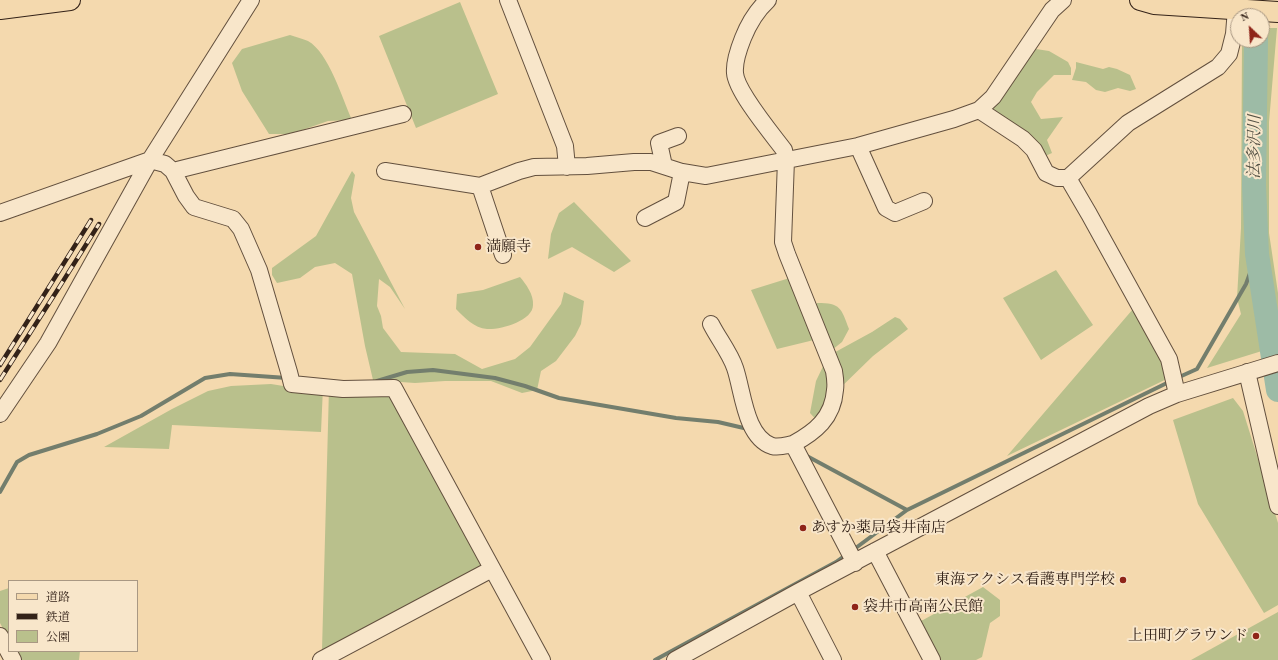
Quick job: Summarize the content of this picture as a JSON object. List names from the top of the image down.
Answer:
{
  "water": ["法多沢川"],
  "places": [
    "満願寺",
    "あすか薬局袋井南店",
    "東海アクシス看護専門学校",
    "袋井市高南公民館",
    "上田町グラウンド"
  ],
  "legend": ["道路", "鉄道", "公園"],
  "north": "top left"
}
